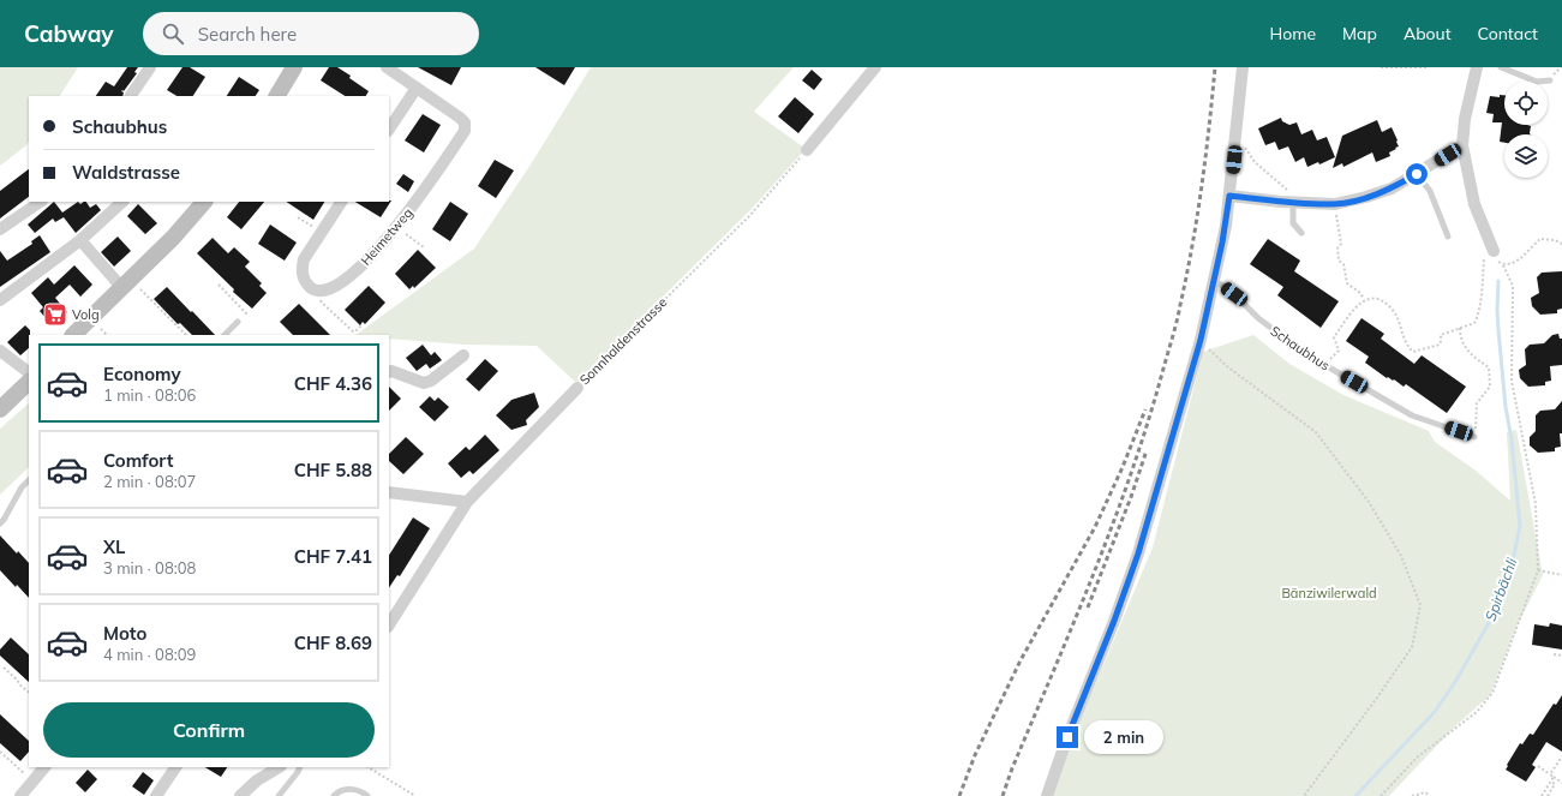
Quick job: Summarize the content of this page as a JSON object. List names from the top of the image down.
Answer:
{
  "streets": {
    "street": ["Heimetweg", "Sonnhaldenstrasse"],
    "lane": ["Schaubhus"]
  },
  "water": ["Spirbächli"],
  "parks": ["Bänziwilerwald"],
  "places": {
    "supermarket": ["Volg"]
  },
  "page": {
    "header": "Cabway",
    "search": "Search here",
    "nav": [
      "Home",
      "Map",
      "About",
      "Contact"
    ],
    "banner": ["Schaubhus", "Waldstrasse"],
    "list": [
      {
        "name": "Economy",
        "note": "1 min · 08:06",
        "value": "CHF 4.36"
      },
      {
        "name": "Comfort",
        "note": "2 min · 08:07",
        "value": "CHF 5.88"
      },
      {
        "name": "XL",
        "note": "3 min · 08:08",
        "value": "CHF 7.41"
      },
      {
        "name": "Moto",
        "note": "4 min · 08:09",
        "value": "CHF 8.69"
      }
    ],
    "buttons": "Confirm",
    "bubble": "2 min"
  }
}
